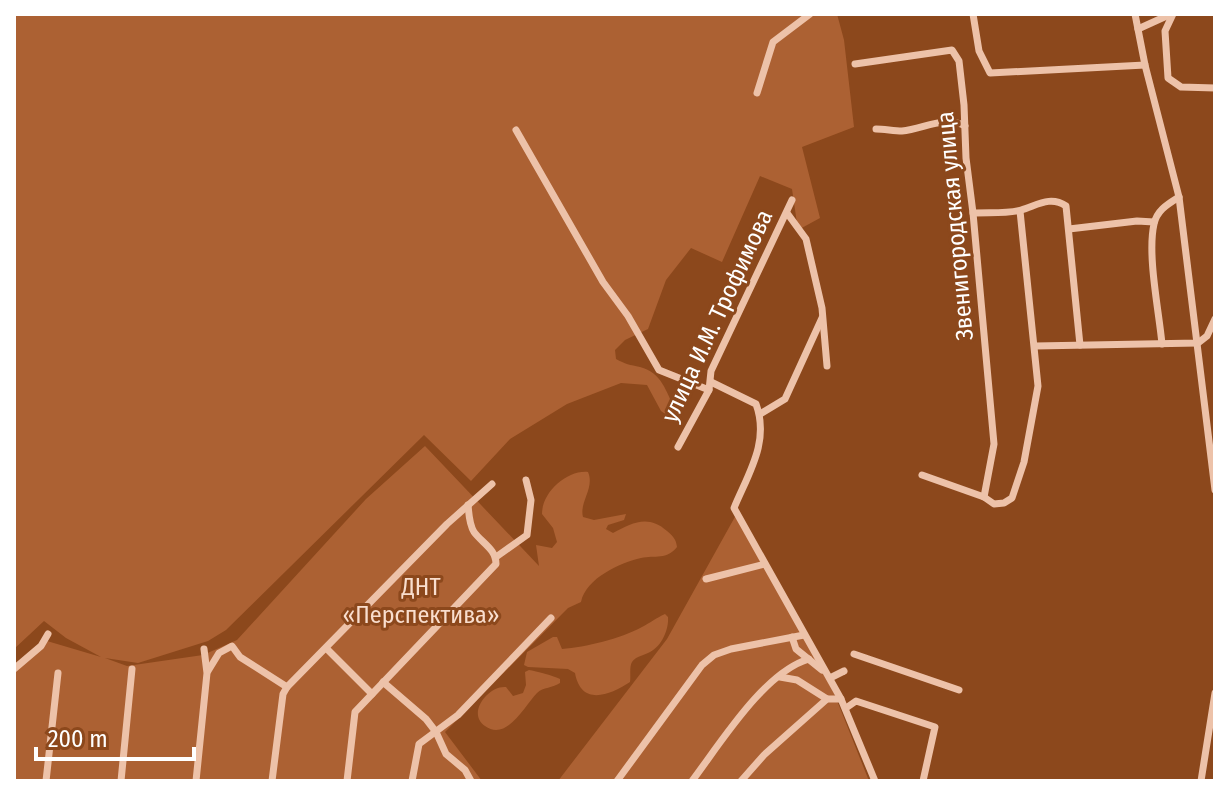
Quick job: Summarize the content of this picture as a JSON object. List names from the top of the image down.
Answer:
{
  "streets": {
    "street": ["Звенигородская улица", "улица И.М. Трофимова"]
  },
  "parks": ["ДНТ «Перспектива»"],
  "scale_bar": "200 m"
}
